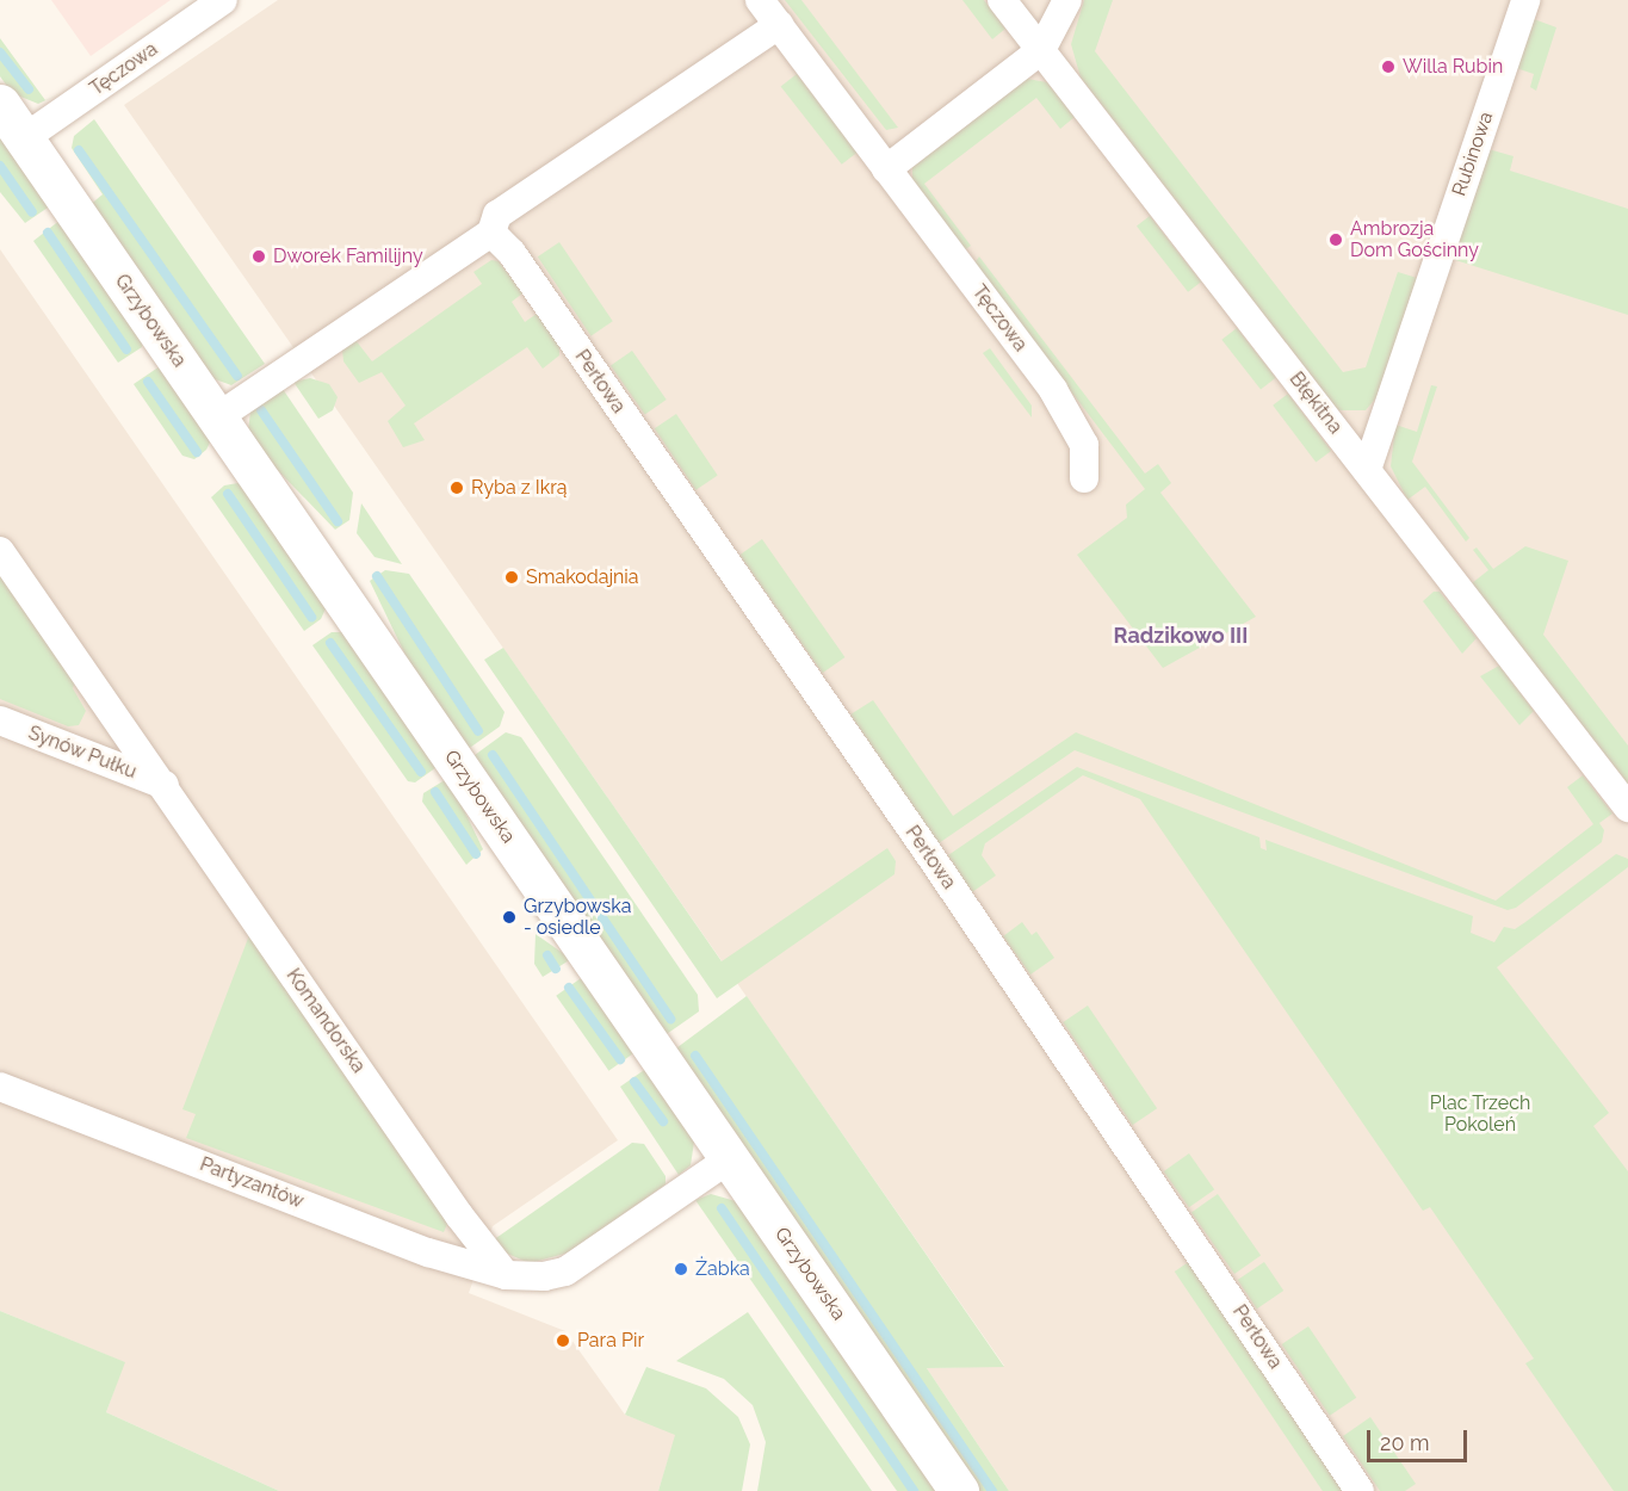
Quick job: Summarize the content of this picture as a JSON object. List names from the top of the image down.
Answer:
{
  "streets": {
    "street": [
      "Tęczowa",
      "Rubinowa",
      "Grzybowska",
      "Perłowa",
      "Błękitna",
      "Synów Pułku",
      "Komandorska",
      "Partyzantów"
    ]
  },
  "crossings": [
    ["Tęczowa", "Grzybowska"],
    ["Rubinowa", "Błękitna"],
    ["Synów Pułku", "Komandorska"],
    ["Komandorska", "Partyzantów"]
  ],
  "districts": ["Radzikowo III"],
  "parks": ["Plac Trzech Pokoleń"],
  "places": [
    "Willa Rubin",
    "Ambrozja Dom Gościnny",
    "Dworek Familijny",
    "Ryba z Ikrą",
    "Smakodajnia",
    "Grzybowska - osiedle",
    "Żabka",
    "Para Pir"
  ],
  "scale_bar": "20 m"
}
